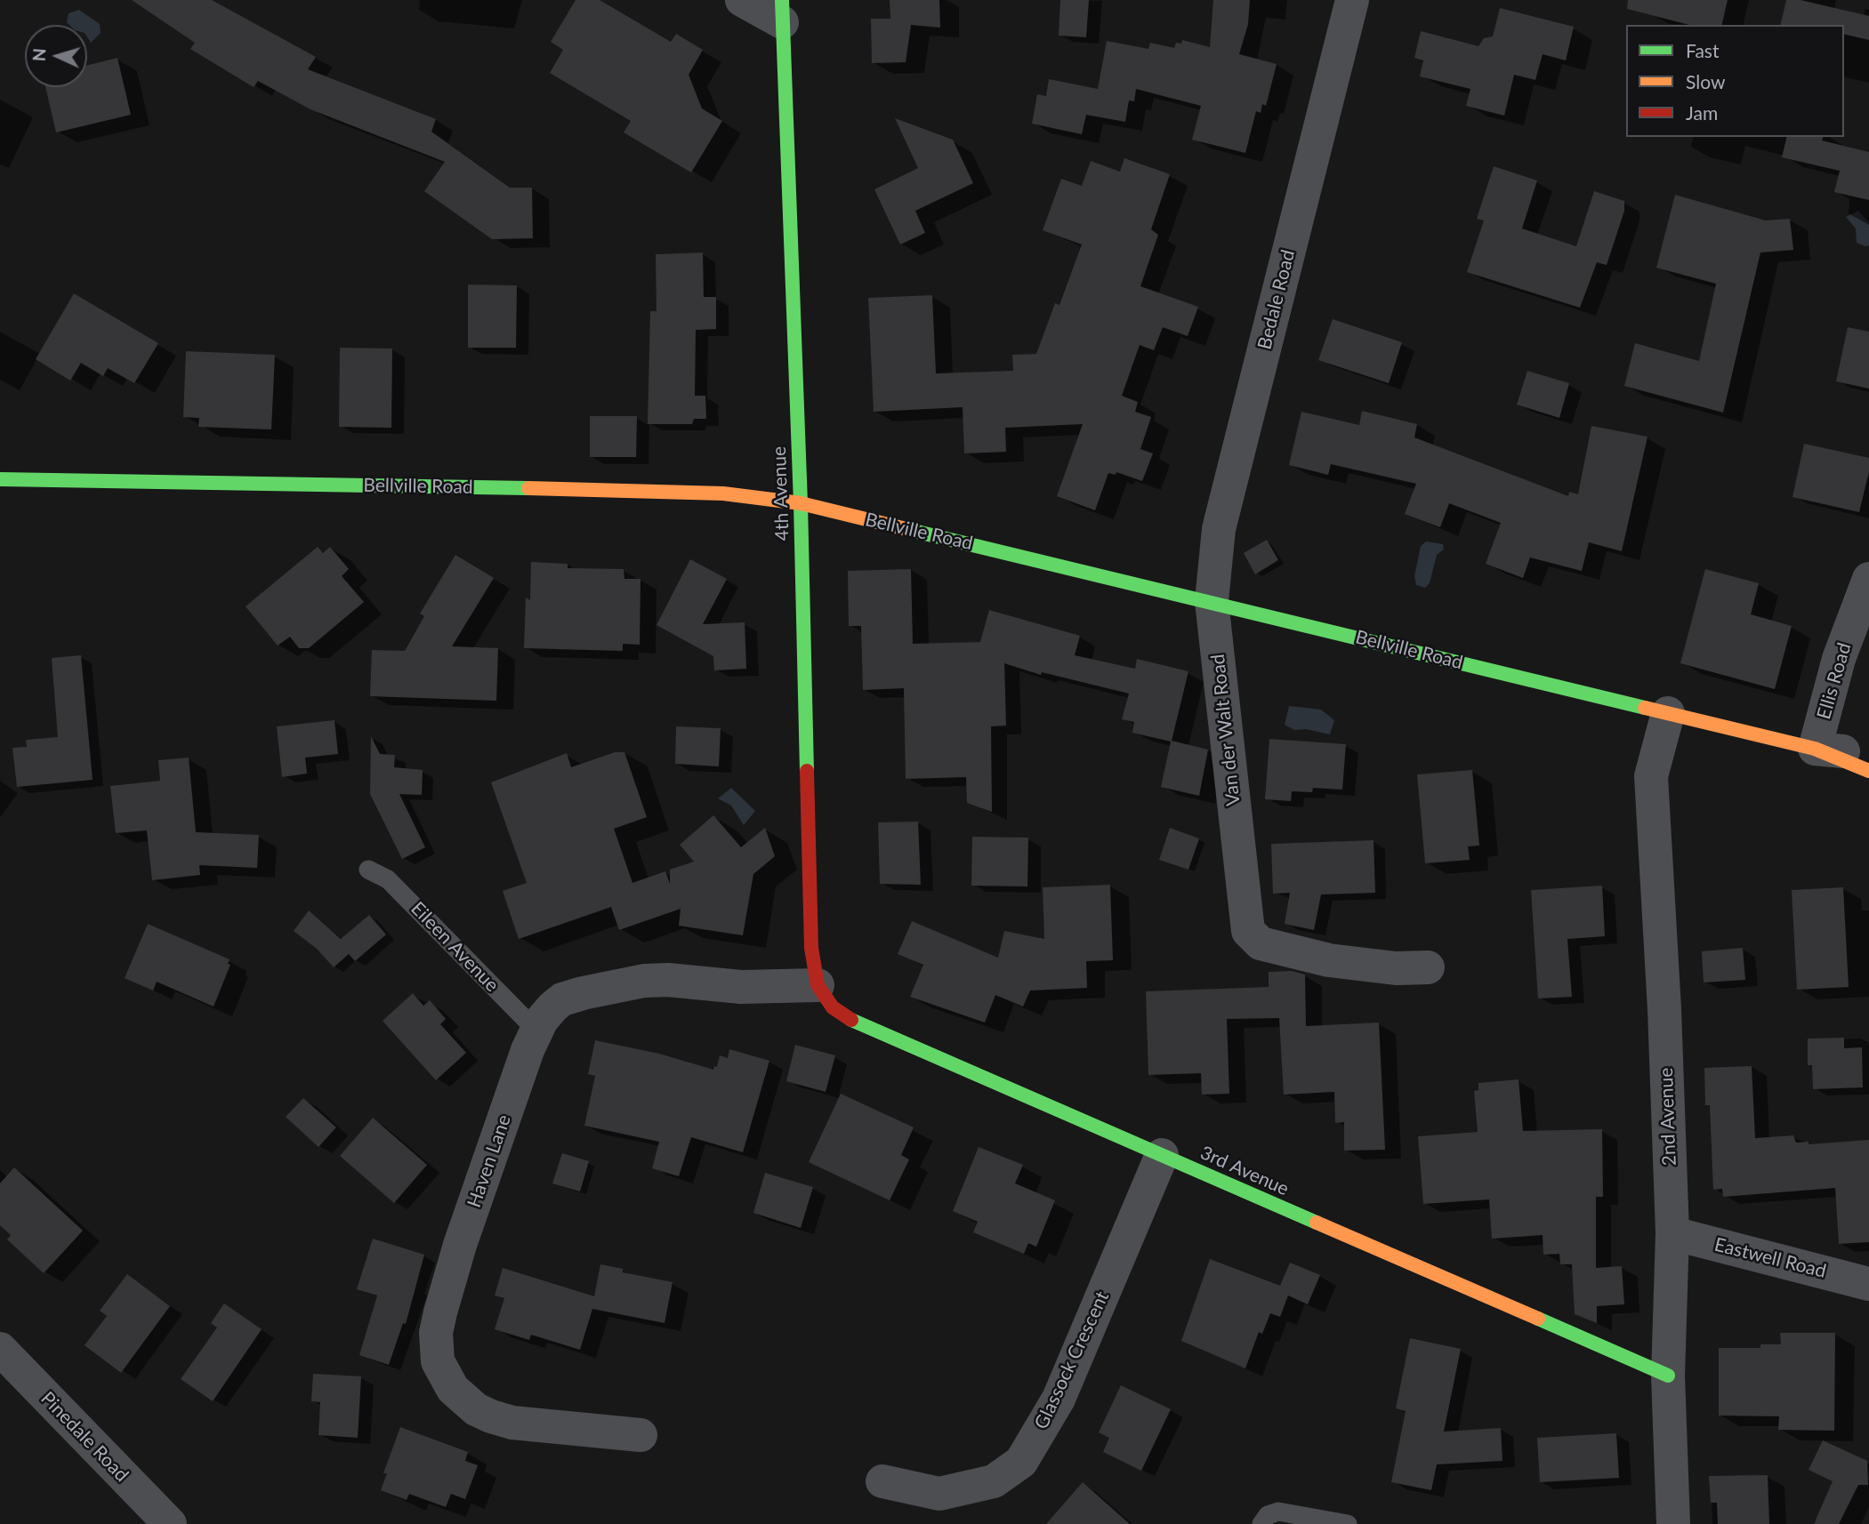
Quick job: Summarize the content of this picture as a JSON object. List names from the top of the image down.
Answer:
{
  "streets": {
    "street": [
      "Bedale Road",
      "Bellville Road",
      "4th Avenue",
      "Ellis Road",
      "Van der Walt Road",
      "2nd Avenue",
      "Haven Lane",
      "3rd Avenue",
      "Eastwell Road",
      "Glassock Crescent",
      "Pinedale Road"
    ],
    "lane": ["Eileen Avenue"]
  },
  "crossings": [
    ["Bedale Road", "Bellville Road"],
    ["Bedale Road", "Van der Walt Road"],
    ["Bellville Road", "4th Avenue"],
    ["Bellville Road", "Ellis Road"],
    ["Bellville Road", "Van der Walt Road"],
    ["Bellville Road", "2nd Avenue"],
    ["4th Avenue", "Haven Lane"],
    ["4th Avenue", "3rd Avenue"],
    ["Eileen Avenue", "Haven Lane"],
    ["2nd Avenue", "3rd Avenue"],
    ["2nd Avenue", "Eastwell Road"],
    ["Haven Lane", "3rd Avenue"],
    ["3rd Avenue", "Glassock Crescent"]
  ],
  "legend": ["Fast", "Slow", "Jam"],
  "north": "left"
}
